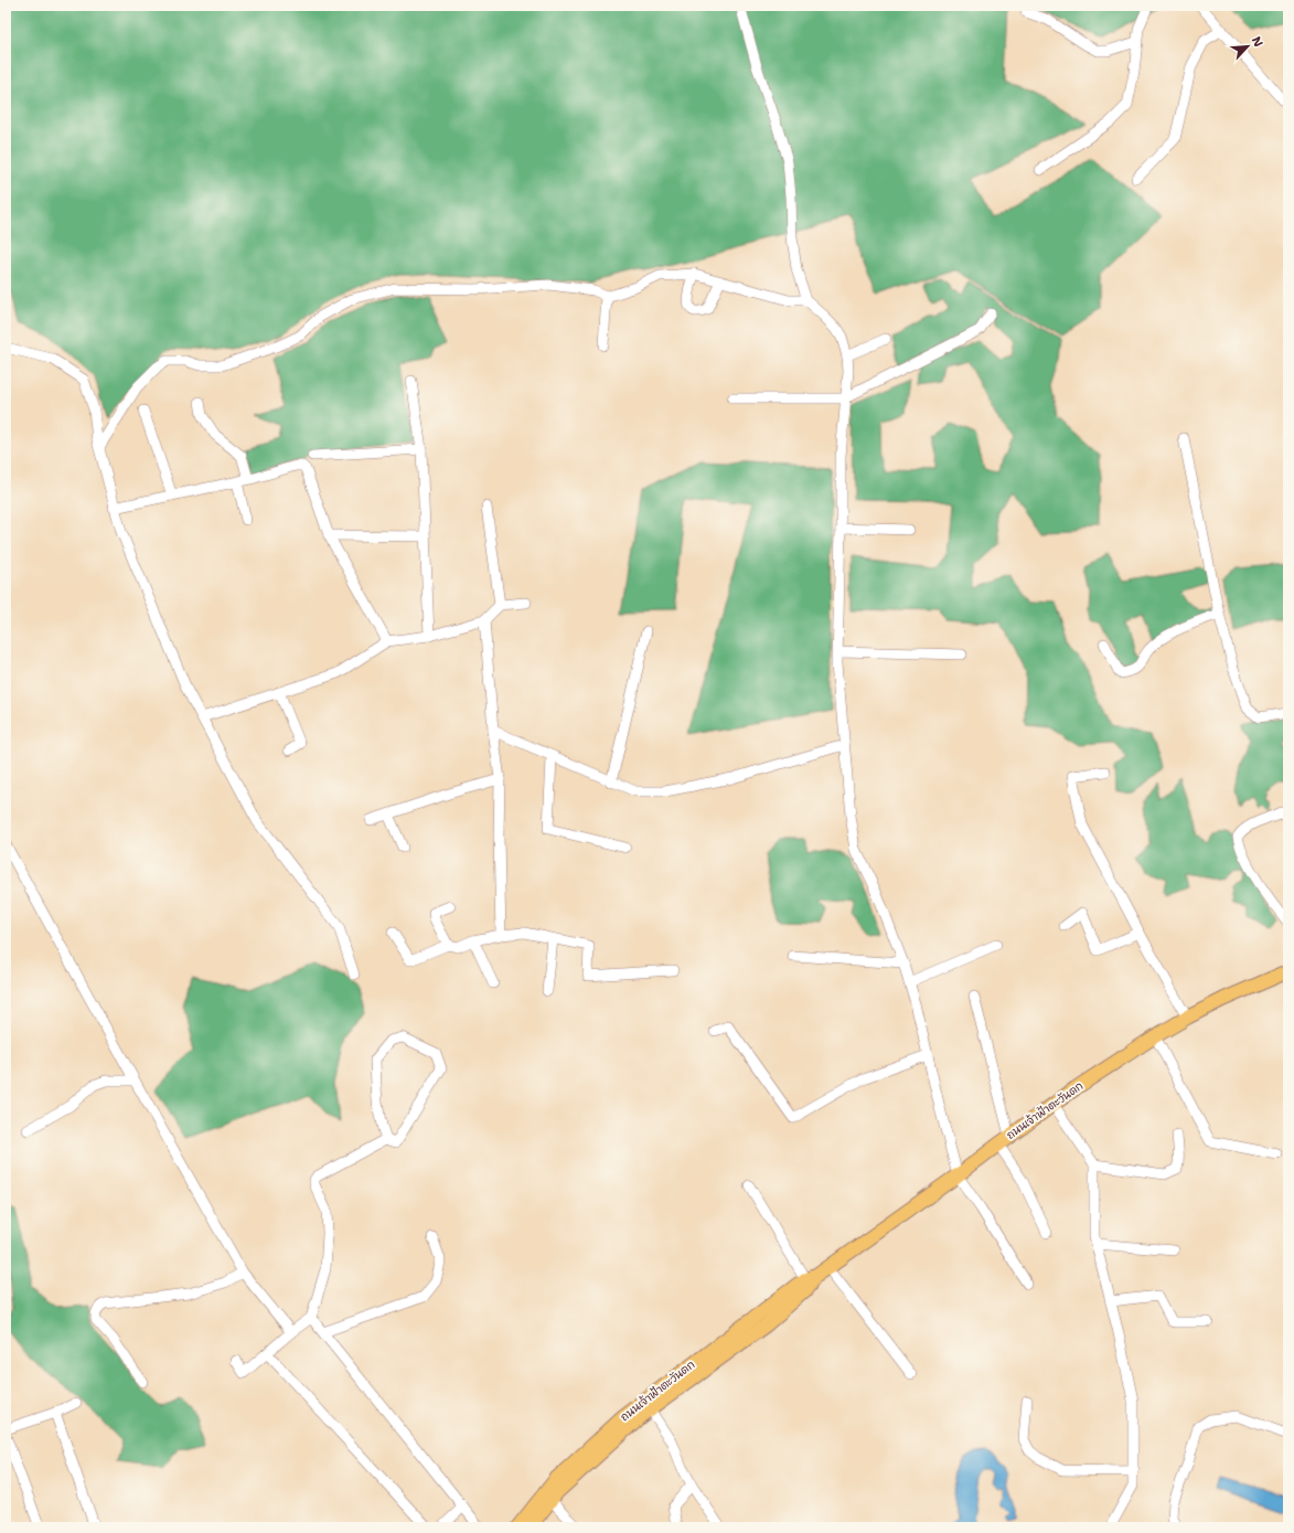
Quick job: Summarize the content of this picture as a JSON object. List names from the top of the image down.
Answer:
{
  "streets": {
    "main road": ["ถนนเจ้าฟ้าตะวันตก"]
  },
  "north": "top right"
}
